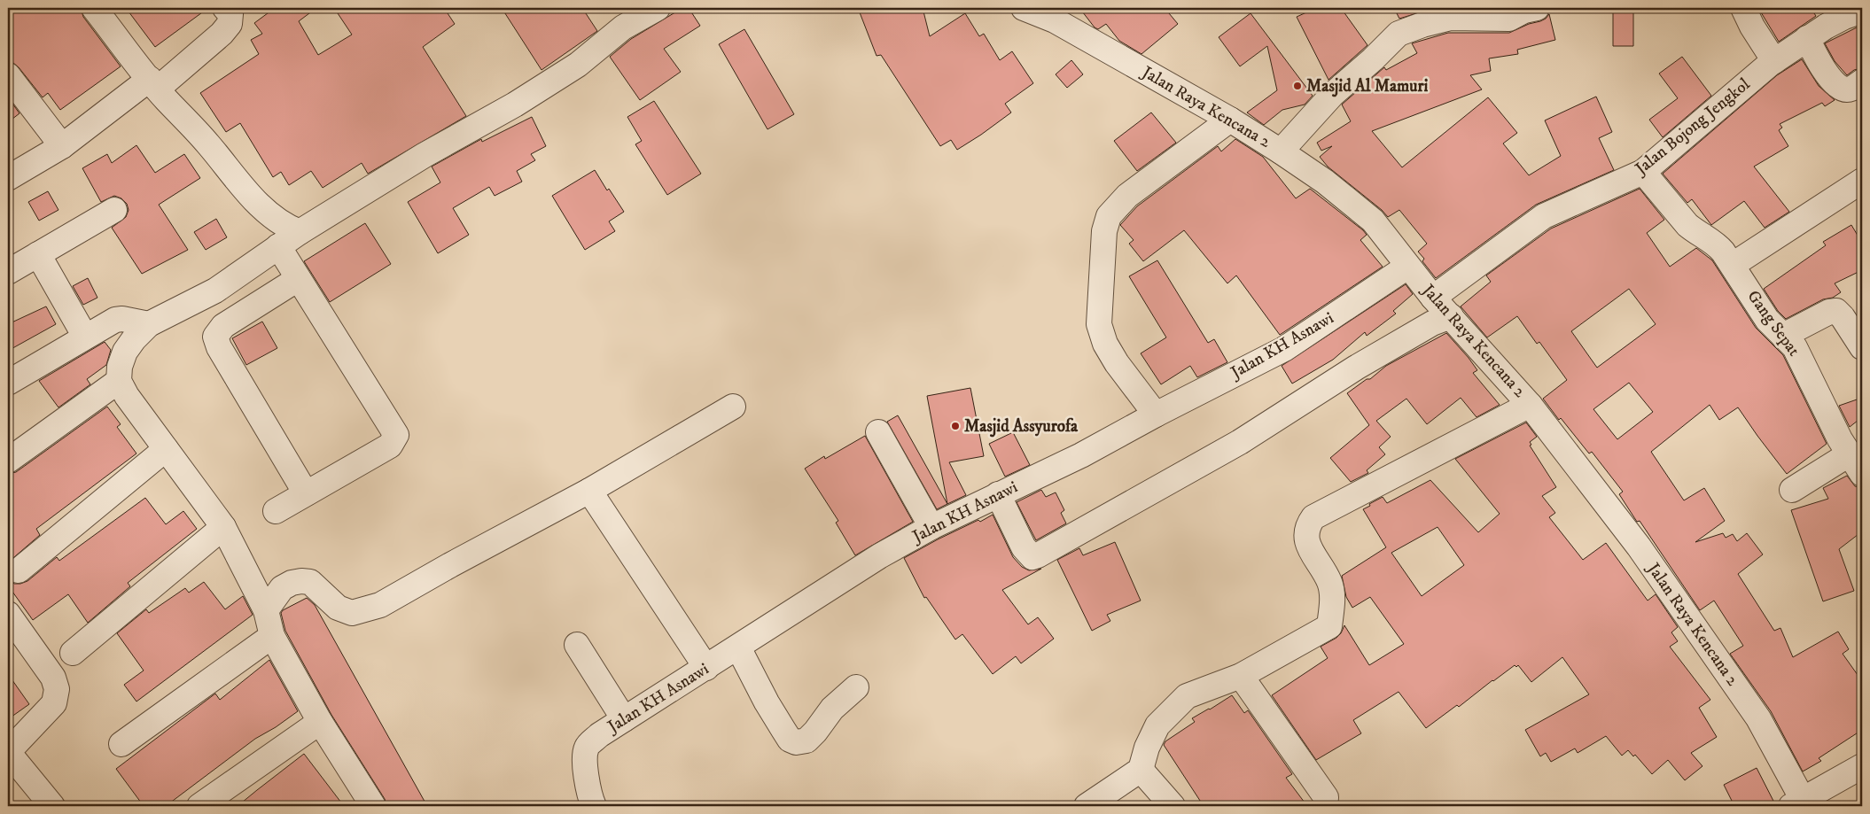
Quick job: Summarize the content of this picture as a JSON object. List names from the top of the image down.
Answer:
{
  "streets": {
    "street": [
      "Jalan Raya Kencana 2",
      "Jalan Bojong Jengkol",
      "Gang Sepat",
      "Jalan KH Asnawi"
    ]
  },
  "crossings": [
    ["Jalan Raya Kencana 2", "Jalan Bojong Jengkol"],
    ["Jalan Raya Kencana 2", "Jalan KH Asnawi"],
    ["Jalan Bojong Jengkol", "Gang Sepat"]
  ],
  "places": ["Masjid Al Mamuri", "Masjid Assyurofa"]
}
